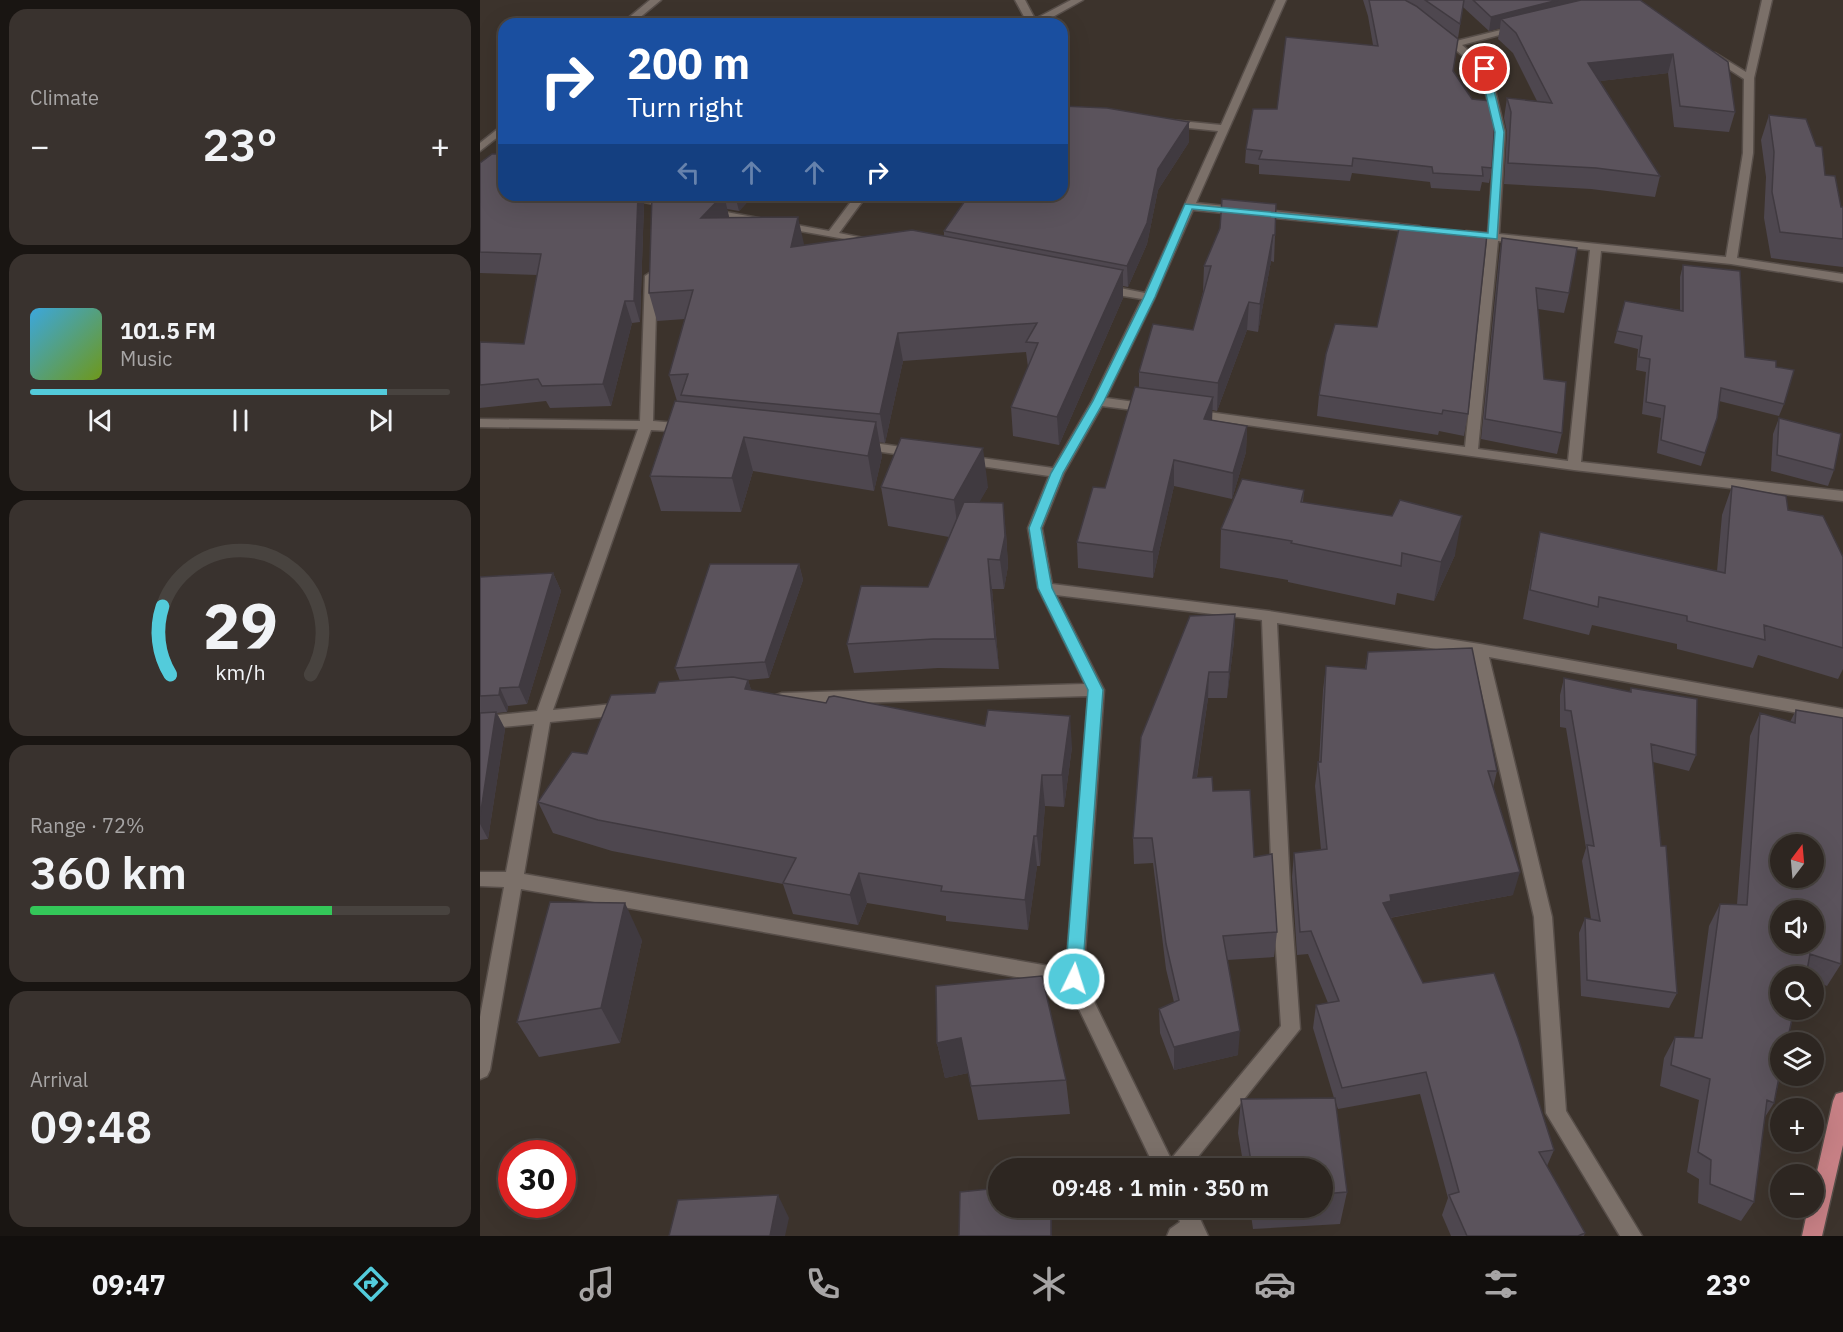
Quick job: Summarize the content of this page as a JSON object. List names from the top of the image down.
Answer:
{
  "north": "top",
  "page": {
    "tile": [
      "Climate",
      ["Range · 72%", "360 km"],
      ["Arrival", "09:48"]
    ],
    "turn": ["200 m", "Turn right"],
    "heat": ["−", "23°", "+"],
    "song": ["101.5 FM", "Music"],
    "map_buttons": ["+", "−"],
    "limit": "30",
    "trip": "09:48 · 1 min · 350 m",
    "tabs": ["09:47", "23°"],
    "gauge": ["29", "km/h"]
  }
}
